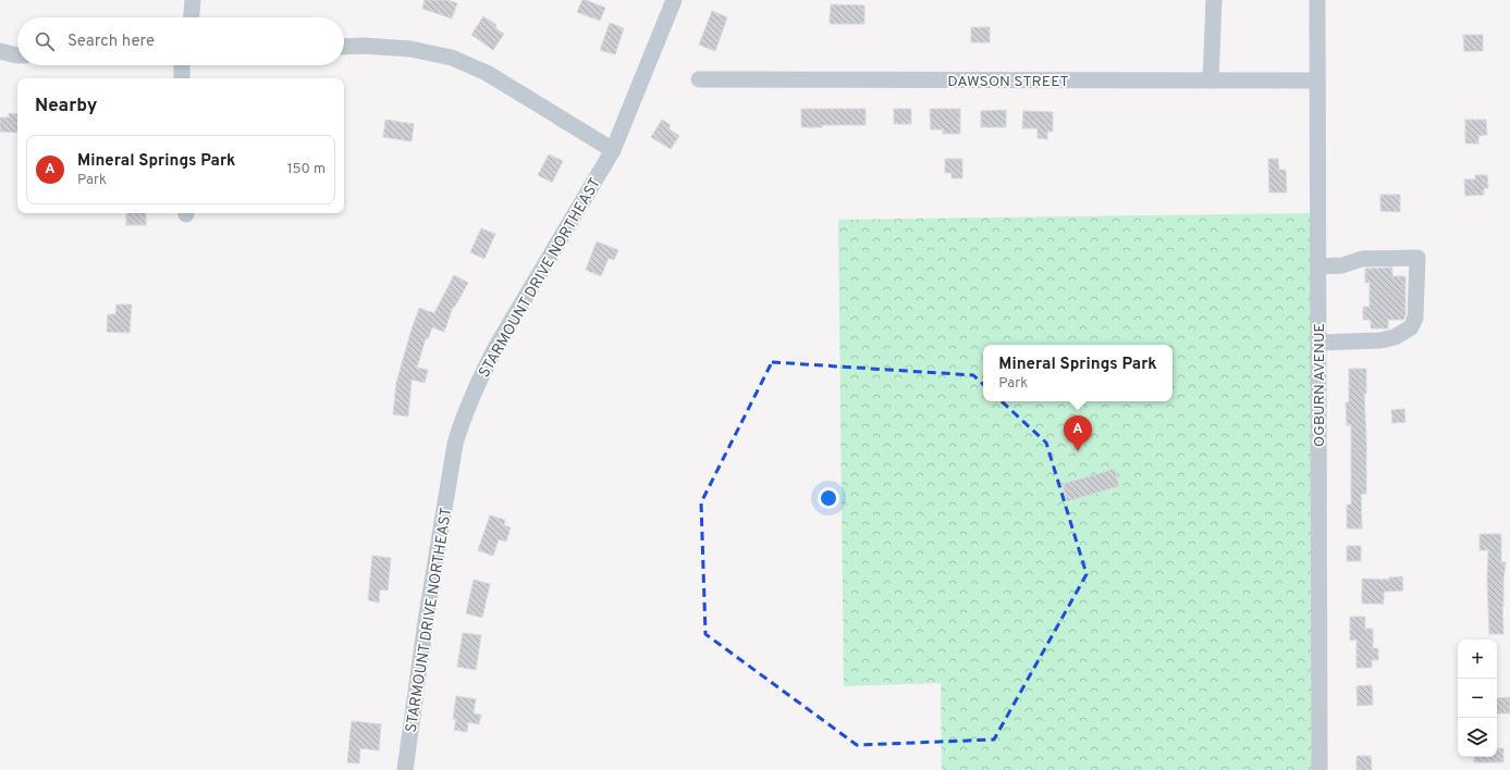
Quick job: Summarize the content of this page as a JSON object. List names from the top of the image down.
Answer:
{
  "streets": {
    "street": ["DAWSON STREET", "STARMOUNT DRIVE NORTHEAST", "OGBURN AVENUE"]
  },
  "crossings": [
    ["DAWSON STREET", "OGBURN AVENUE"]
  ],
  "page": {
    "search": "Search here",
    "heading": "Nearby",
    "list": [
      {
        "mark": "A",
        "name": "Mineral Springs Park",
        "note": "Park",
        "value": "150 m"
      }
    ],
    "popup": ["Mineral Springs Park", "Park"],
    "pins": "A",
    "map_buttons": ["+", "−"]
  }
}
